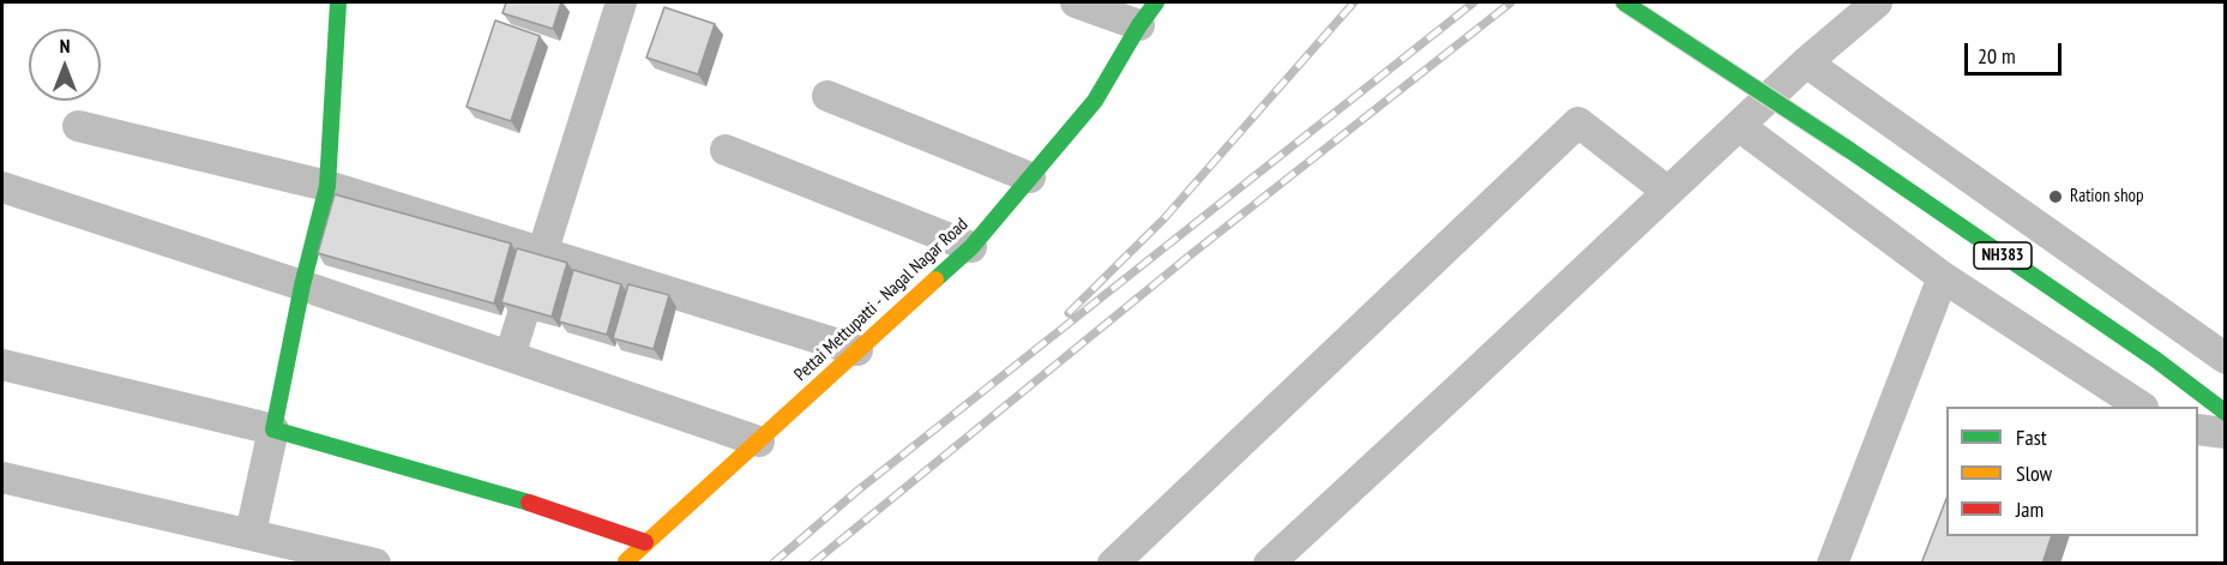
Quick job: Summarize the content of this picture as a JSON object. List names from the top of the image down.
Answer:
{
  "streets": {
    "main road": ["NH383", "Pettai Mettupatti - Nagal Nagar Road"]
  },
  "places": ["Ration shop"],
  "legend": ["Fast", "Slow", "Jam"],
  "scale_bar": "20 m",
  "north": "top"
}
